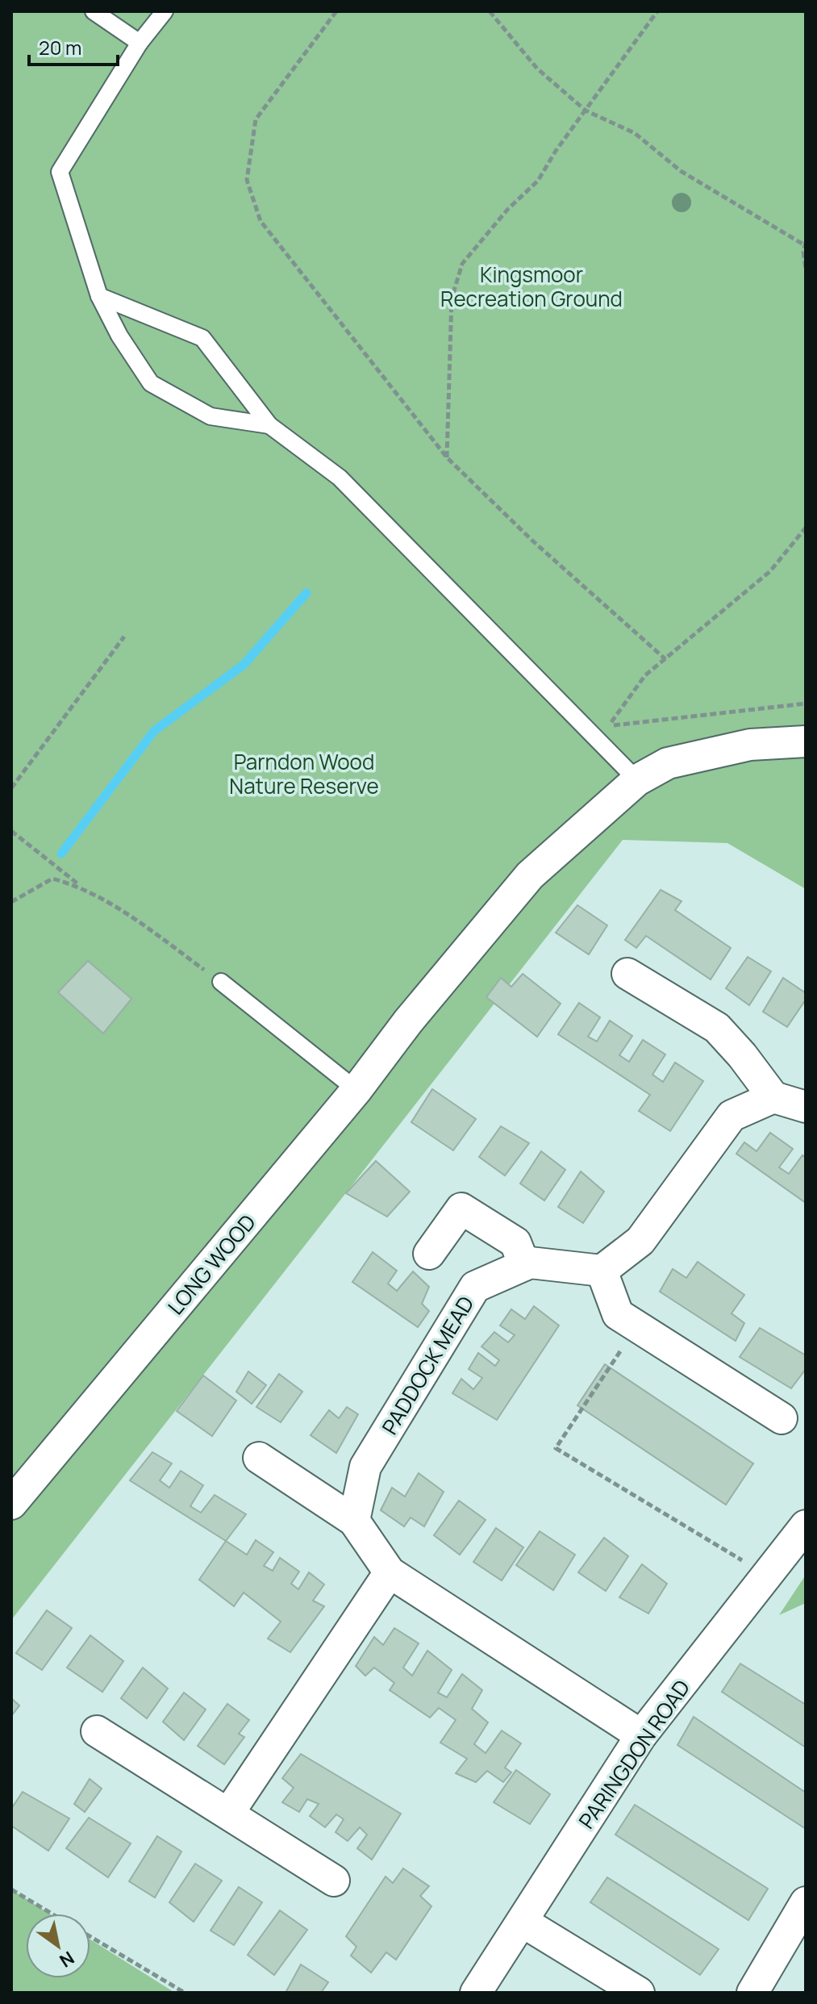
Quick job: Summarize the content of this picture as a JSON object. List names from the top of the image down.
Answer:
{
  "streets": {
    "street": ["LONG WOOD", "PADDOCK MEAD", "PARINGDON ROAD"]
  },
  "parks": ["Kingsmoor Recreation Ground", "Parndon Wood Nature Reserve"],
  "scale_bar": "20 m",
  "north": "bottom right"
}
